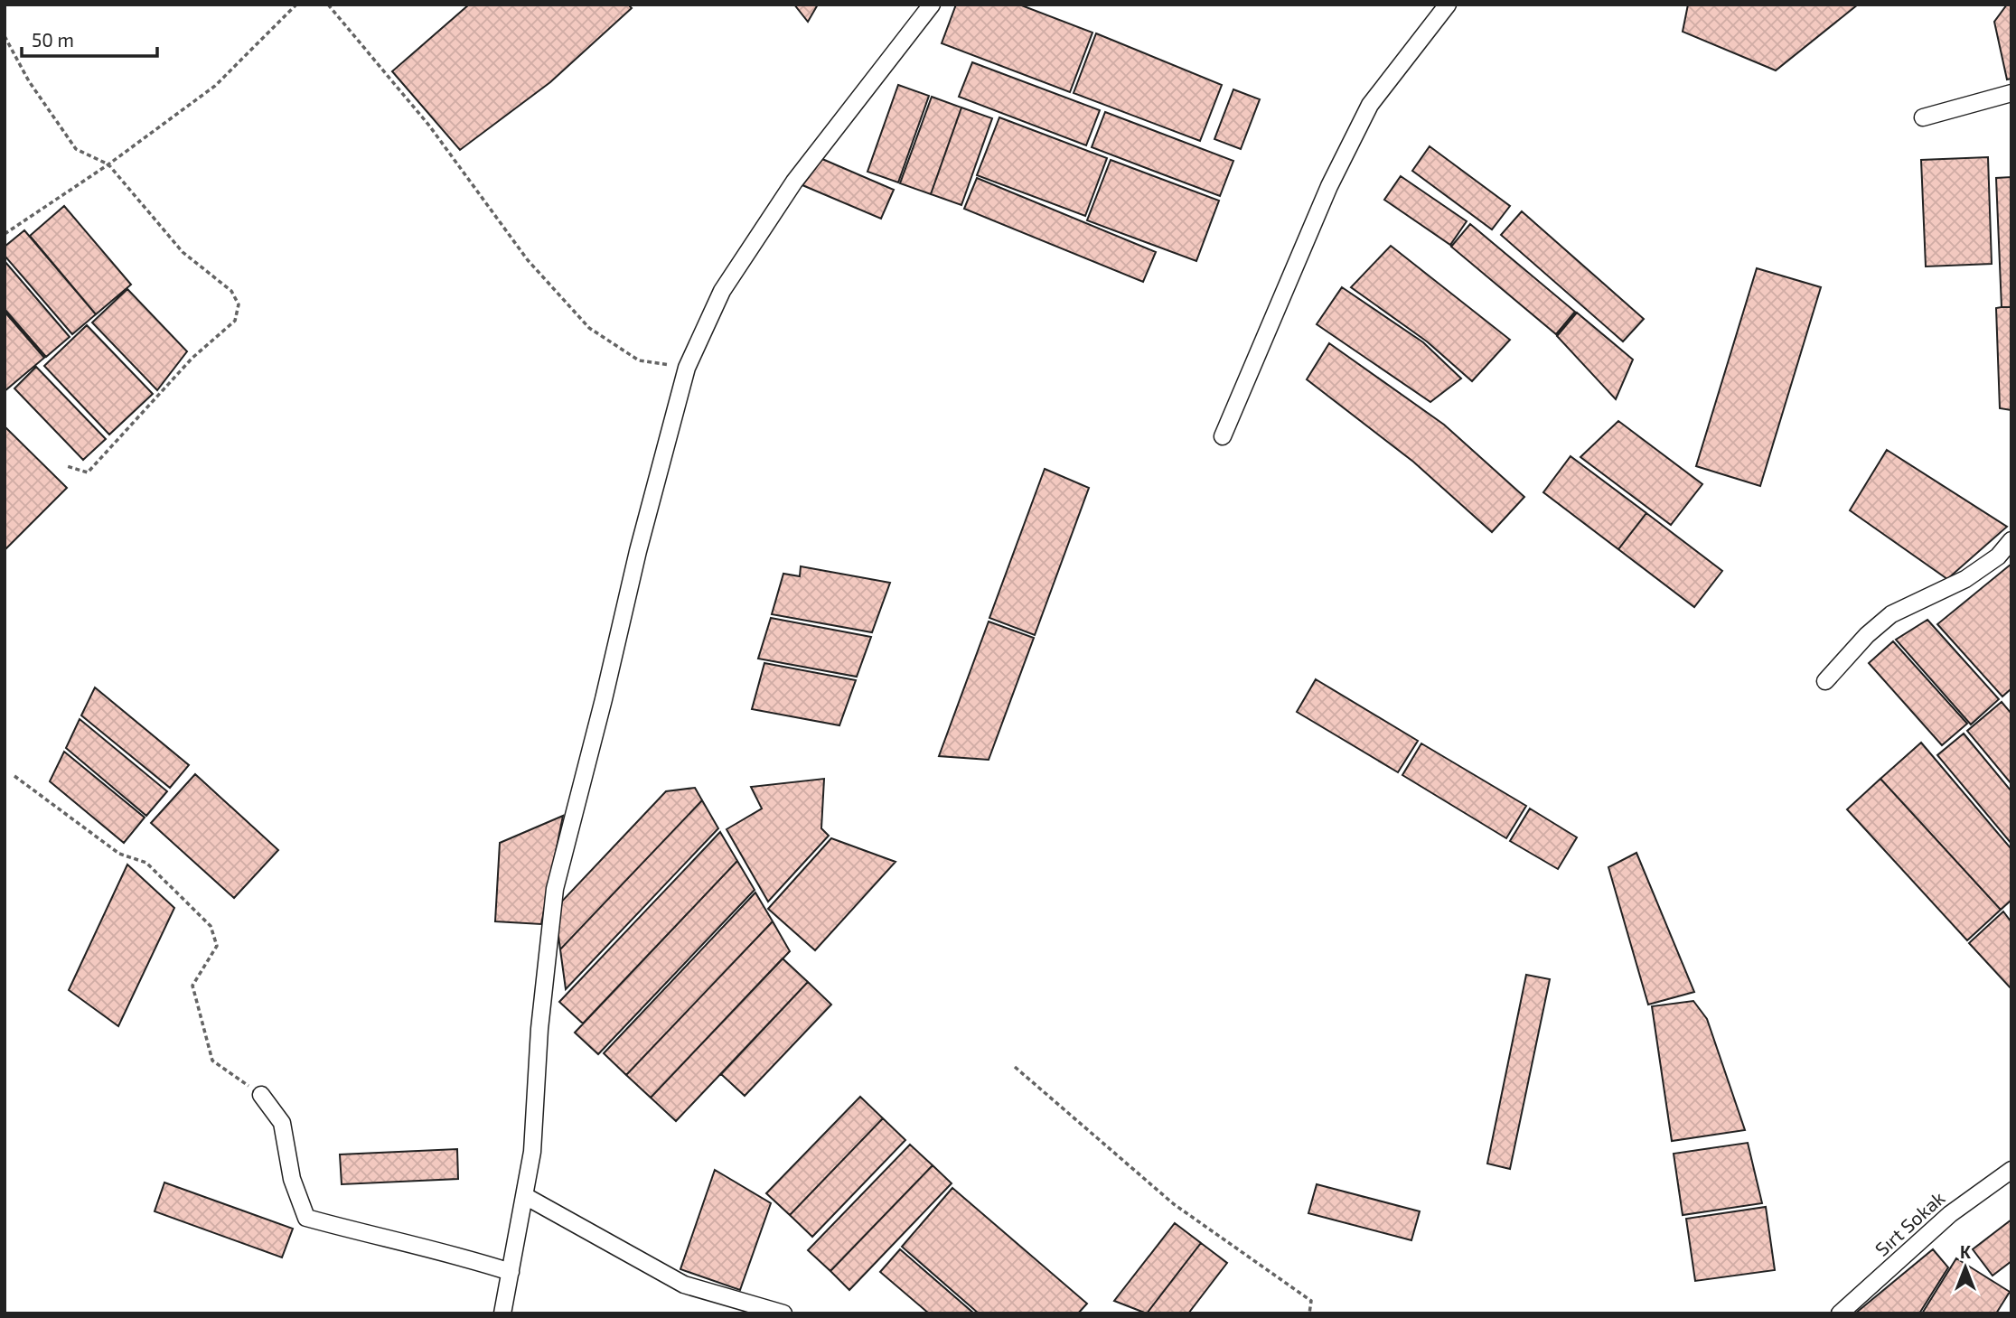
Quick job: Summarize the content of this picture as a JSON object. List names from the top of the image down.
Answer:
{
  "streets": {
    "street": ["Sırt Sokak"]
  },
  "scale_bar": "50 m",
  "north": "top"
}
